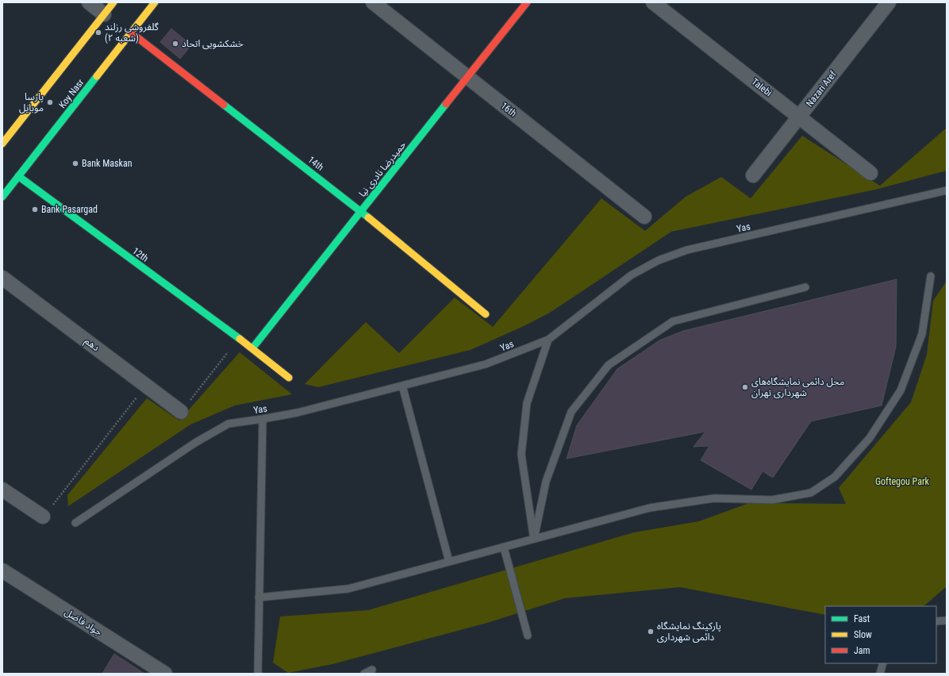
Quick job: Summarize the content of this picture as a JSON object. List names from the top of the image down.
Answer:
{
  "streets": {
    "street": [
      "Talebi",
      "Nazari Aref",
      "Koy Nasr",
      "16th",
      "14th",
      "حمیدرضا نادری نیا",
      "12th",
      "دهم",
      "جواد فاضل"
    ],
    "lane": ["Yas"]
  },
  "crossings": [
    ["Talebi", "Nazari Aref"],
    ["Koy Nasr", "14th"],
    ["Koy Nasr", "12th"],
    ["16th", "حمیدرضا نادری نیا"],
    ["14th", "حمیدرضا نادری نیا"],
    ["حمیدرضا نادری نیا", "12th"]
  ],
  "parks": ["Goftegou Park"],
  "places": [
    "گلفروشی رزلند (شعبه ۲)",
    "خشکشویی اتحاد",
    "پارسا موبایل",
    "Bank Maskan",
    "Bank Pasargad",
    "محل دائمی نمایشگاه‌های شهرداری تهران",
    "پارکینگ نمایشگاه دائمی شهرداری"
  ],
  "legend": ["Fast", "Slow", "Jam"]
}
